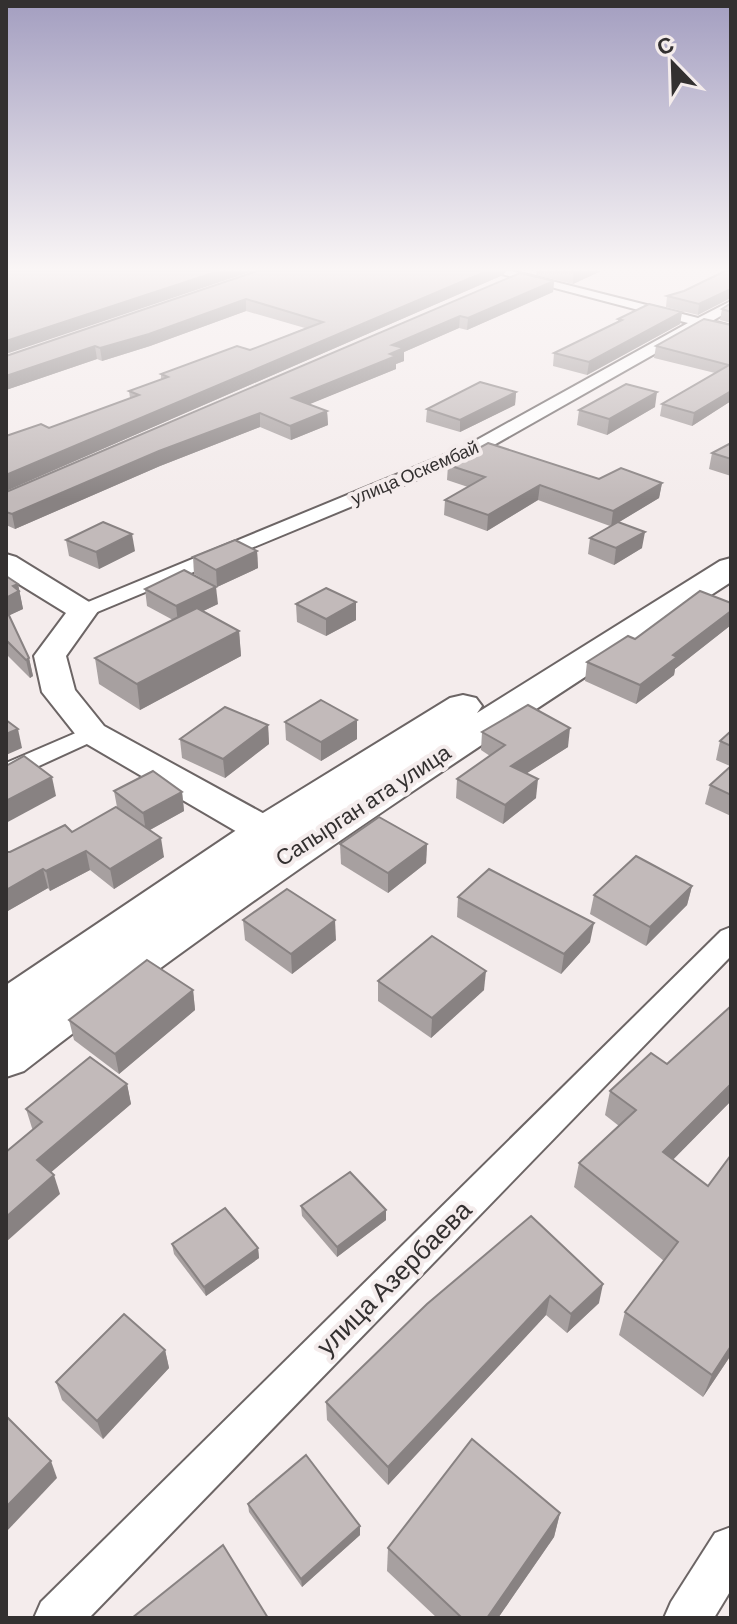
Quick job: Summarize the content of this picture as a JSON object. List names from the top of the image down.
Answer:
{
  "streets": {
    "main road": ["Сапырган ата улица"],
    "street": ["улица Оскембай", "улица Азербаева"]
  },
  "north": "top left"
}
